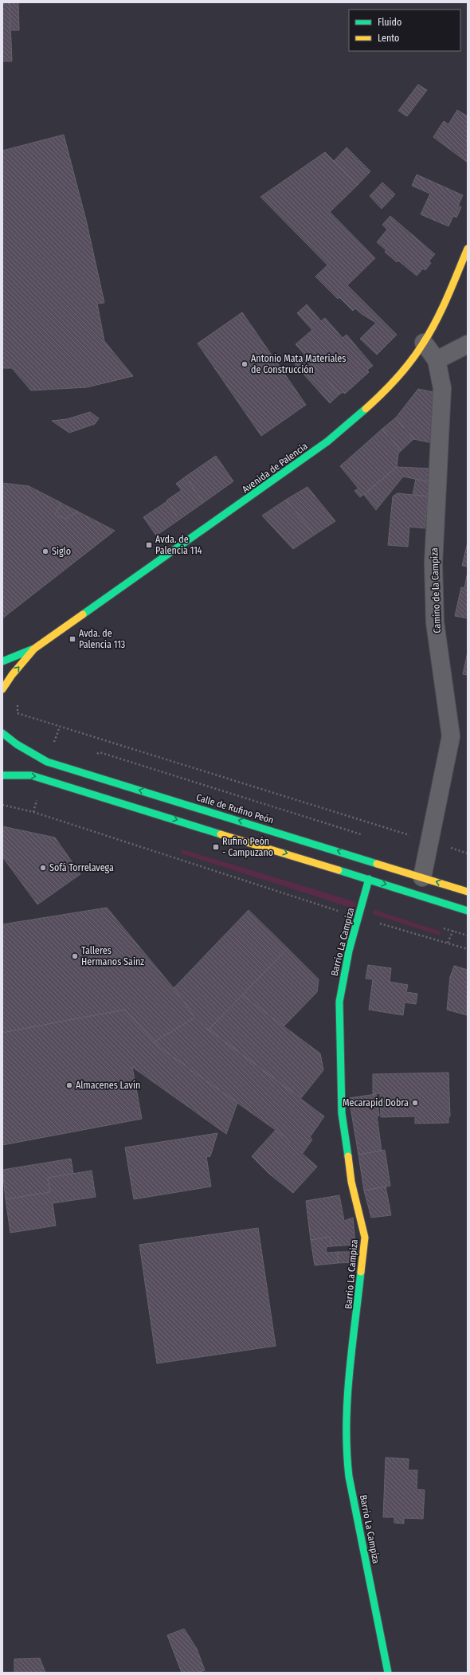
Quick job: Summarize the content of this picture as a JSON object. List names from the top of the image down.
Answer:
{
  "streets": {
    "main road": ["Avenida de Palencia", "Calle de Rufino Peón", "Barrio La Campiza"],
    "street": ["Camino de la Campiza"]
  },
  "crossings": [
    ["Avenida de Palencia", "Camino de la Campiza"],
    ["Camino de la Campiza", "Calle de Rufino Peón"]
  ],
  "places": {
    "other": [
      "Antonio Mata Materiales de Construcción",
      "Siglo",
      "Sofá Torrelavega",
      "Talleres Hermanos Sainz",
      "Almacenes Lavín",
      "Mecarapid Dobra"
    ],
    "transit": ["Avda. de Palencia 114", "Avda. de Palencia 113", "Rufino Peón - Campuzano"]
  },
  "legend": ["Fluido", "Lento"]
}
